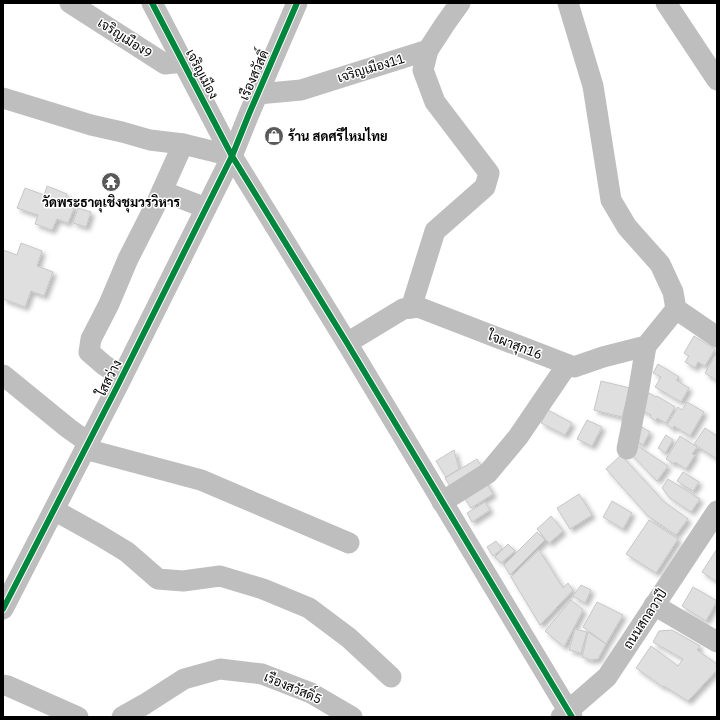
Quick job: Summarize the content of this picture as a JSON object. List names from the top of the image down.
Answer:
{
  "streets": {
    "street": [
      "เจริญเมือง9",
      "เจริญเมือง11",
      "เจริญเมือง",
      "เรืองสวัสดิ์",
      "ใจผาสุก16",
      "ใสสว่าง",
      "ถนนสกลวาปี",
      "เรืองสวัสดิ์5"
    ]
  },
  "crossings": [
    ["เจริญเมือง9", "เจริญเมือง"],
    ["เจริญเมือง11", "เรืองสวัสดิ์"],
    ["เจริญเมือง", "เรืองสวัสดิ์"],
    ["เจริญเมือง", "ใสสว่าง"],
    ["เจริญเมือง", "ถนนสกลวาปี"],
    ["เรืองสวัสดิ์", "ใสสว่าง"]
  ],
  "places": {
    "shop": ["ร้าน สดศรีไหมไทย"],
    "temple": ["วัดพระธาตุเชิงชุมวรวิหาร"]
  }
}
